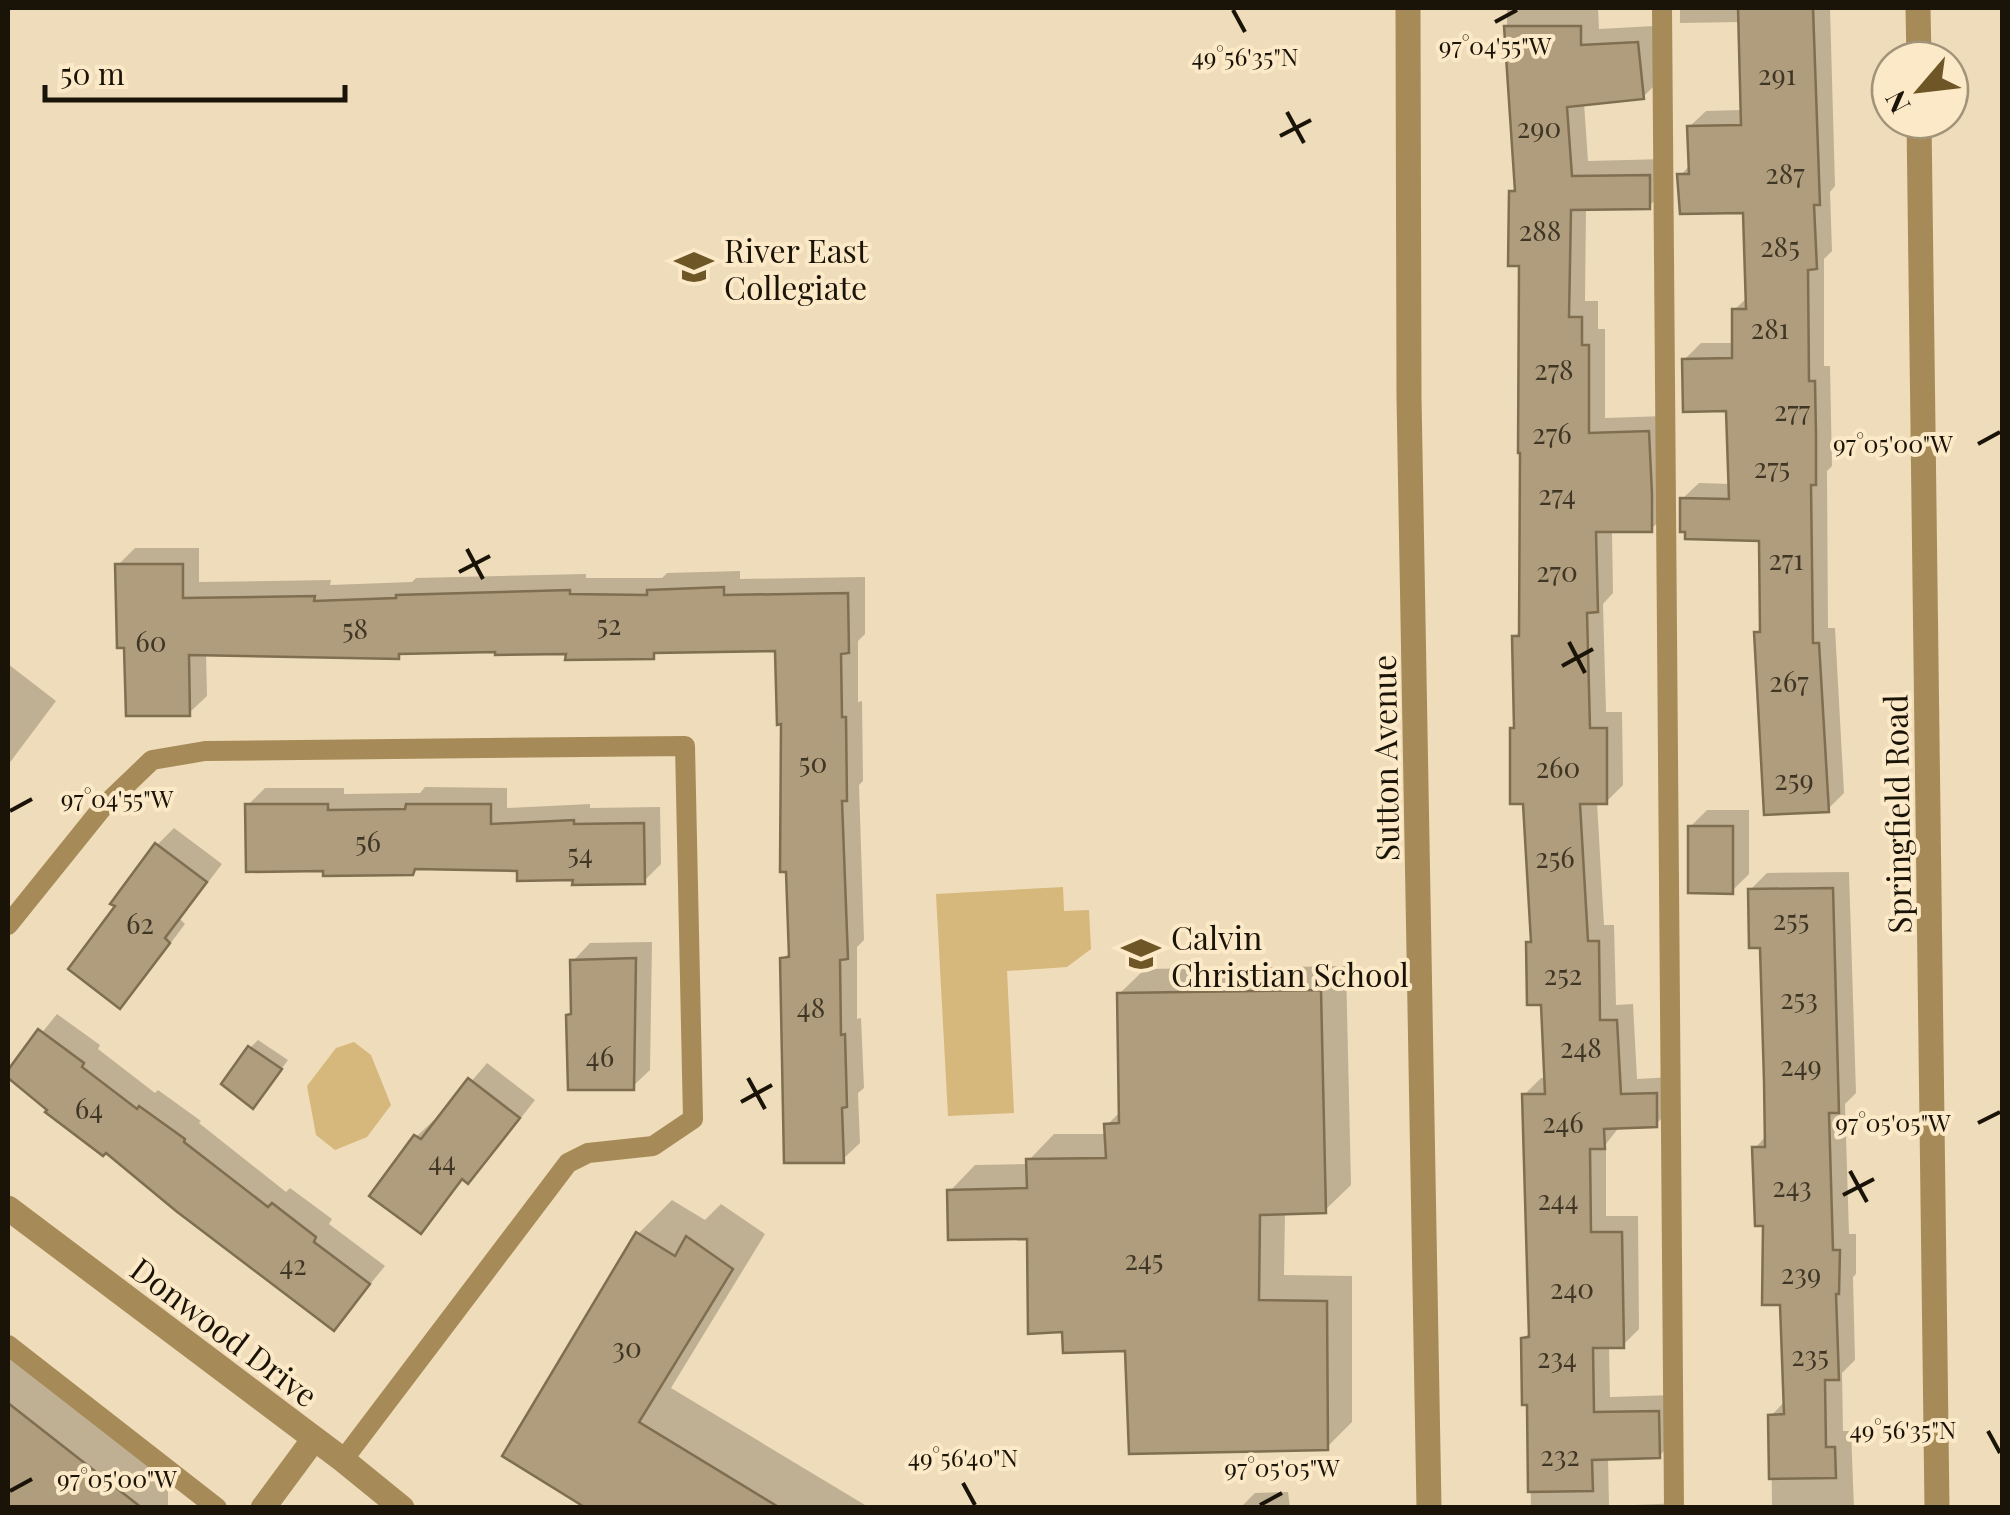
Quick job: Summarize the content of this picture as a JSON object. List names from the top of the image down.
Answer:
{
  "streets": {
    "street": ["Sutton Avenue", "Springfield Road", "Donwood Drive"]
  },
  "places": {
    "school or university": ["River East Collegiate", "Calvin Christian School"]
  },
  "house_numbers": [
    "291",
    "290",
    "287",
    "288",
    "285",
    "281",
    "278",
    "277",
    "276",
    "275",
    "274",
    "271",
    "270",
    "52",
    "58",
    "60",
    "267",
    "50",
    "260",
    "259",
    "56",
    "54",
    "256",
    "255",
    "62",
    "252",
    "253",
    "48",
    "248",
    "46",
    "249",
    "64",
    "246",
    "44",
    "243",
    "244",
    "245",
    "42",
    "239",
    "240",
    "30",
    "235",
    "234",
    "232"
  ],
  "scale_bar": "50 m",
  "north": "bottom left",
  "coordinates": [
    "97°04'55\"W",
    "49°56'35\"N",
    "97°05'00\"W",
    "97°05'05\"W",
    "49°56'40\"N"
  ]
}
